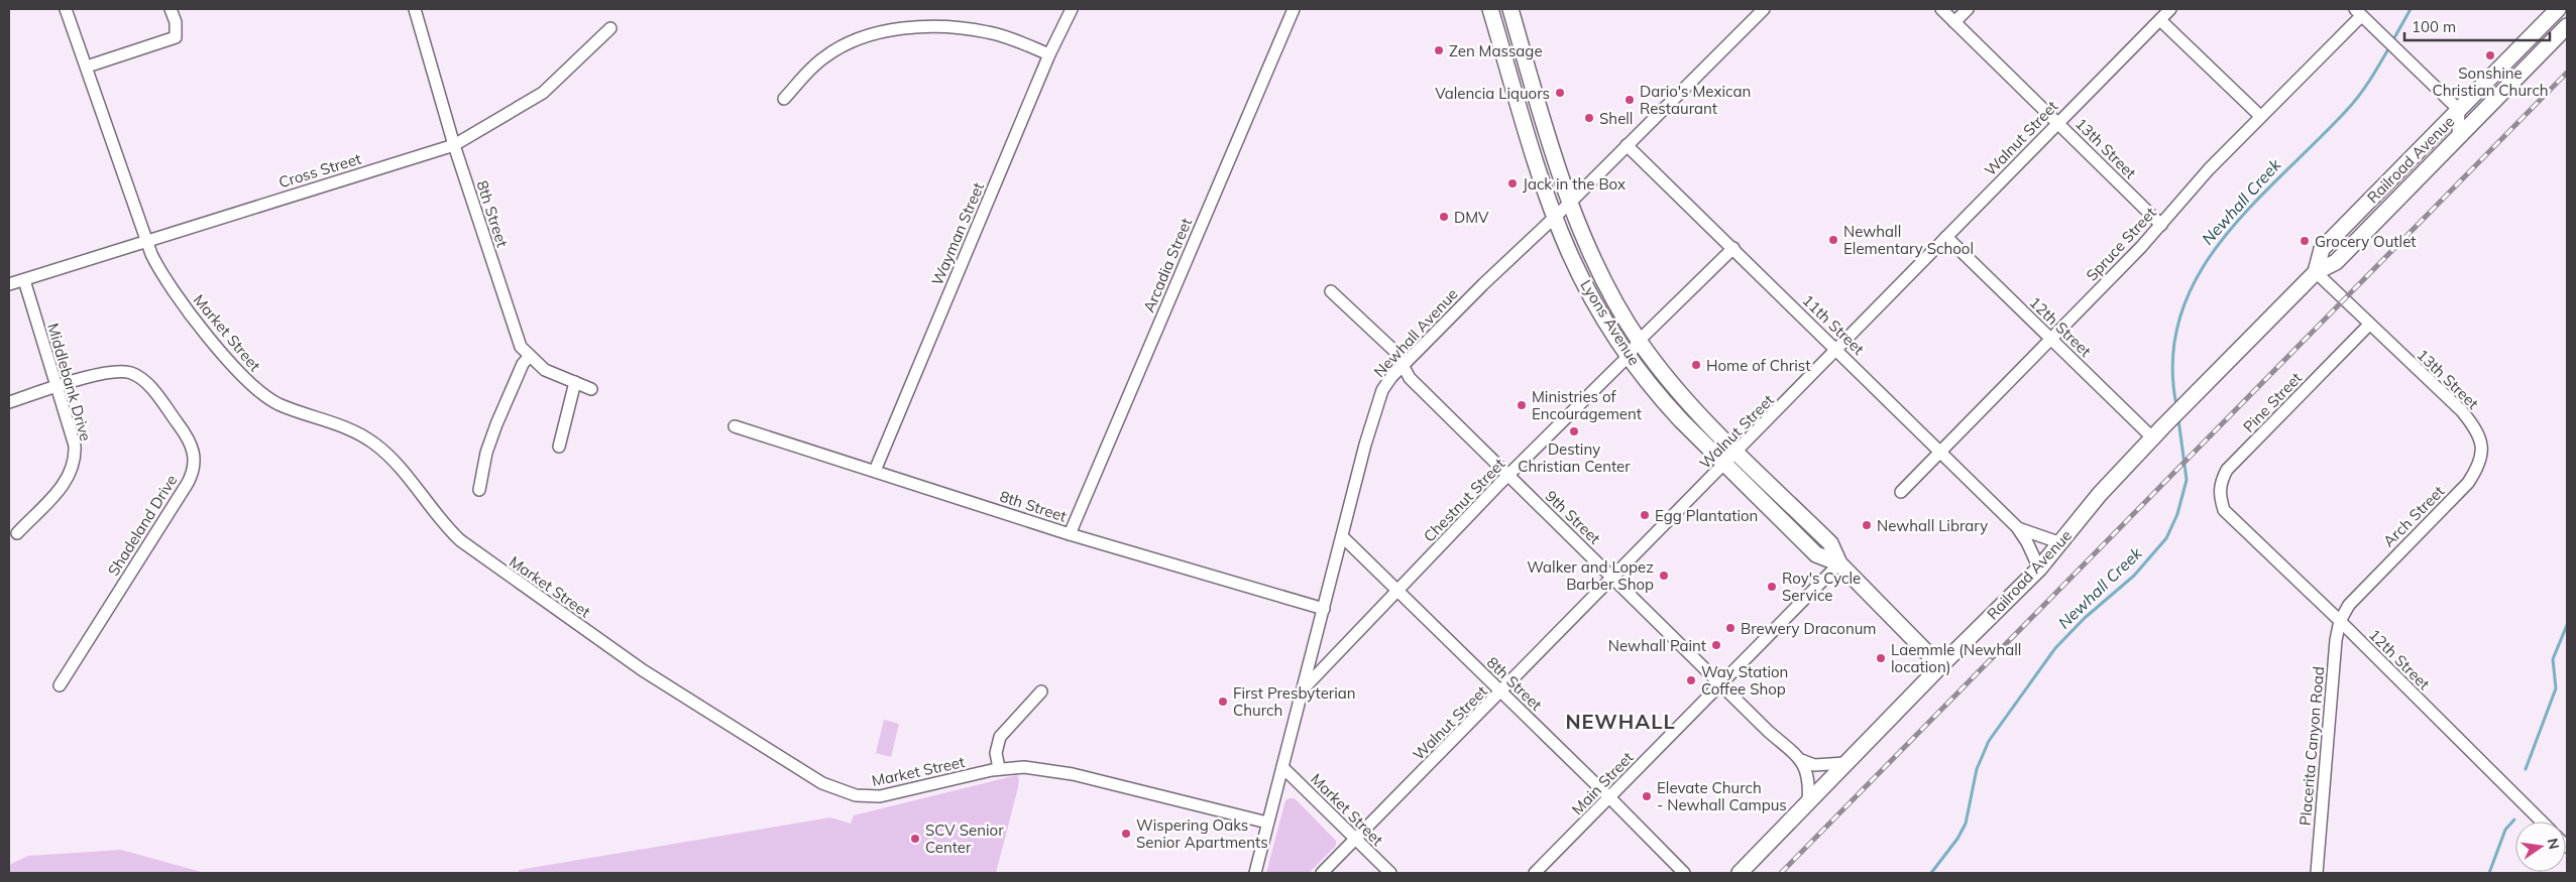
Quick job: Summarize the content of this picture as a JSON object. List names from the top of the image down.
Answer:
{
  "streets": {
    "main road": ["Railroad Avenue", "Lyons Avenue"],
    "street": [
      "Walnut Street",
      "13th Street",
      "Cross Street",
      "8th Street",
      "Wayman Street",
      "Spruce Street",
      "Arcadia Street",
      "11th Street",
      "12th Street",
      "Market Street",
      "Newhall Avenue",
      "Middlebank Drive",
      "Pine Street",
      "Chestnut Street",
      "Arch Street",
      "9th Street",
      "Shadeland Drive",
      "Placerita Canyon Road",
      "Main Street"
    ]
  },
  "crossings": [
    ["Walnut Street", "13th Street"],
    ["Walnut Street", "8th Street"],
    ["Walnut Street", "Lyons Avenue"],
    ["Walnut Street", "11th Street"],
    ["Walnut Street", "12th Street"],
    ["Walnut Street", "Market Street"],
    ["Walnut Street", "9th Street"],
    ["13th Street", "Railroad Avenue"],
    ["13th Street", "Spruce Street"],
    ["13th Street", "Pine Street"],
    ["13th Street", "Arch Street"],
    ["Railroad Avenue", "Lyons Avenue"],
    ["Railroad Avenue", "11th Street"],
    ["Railroad Avenue", "12th Street"],
    ["Railroad Avenue", "9th Street"],
    ["Cross Street", "8th Street"],
    ["Cross Street", "Market Street"],
    ["Cross Street", "Middlebank Drive"],
    ["8th Street", "Wayman Street"],
    ["8th Street", "Arcadia Street"],
    ["8th Street", "Newhall Avenue"],
    ["8th Street", "Chestnut Street"],
    ["8th Street", "Main Street"],
    ["Spruce Street", "11th Street"],
    ["Spruce Street", "12th Street"],
    ["Lyons Avenue", "Newhall Avenue"],
    ["Lyons Avenue", "Chestnut Street"],
    ["Lyons Avenue", "Main Street"],
    ["11th Street", "Newhall Avenue"],
    ["11th Street", "Chestnut Street"],
    ["12th Street", "Pine Street"],
    ["12th Street", "Arch Street"],
    ["12th Street", "Placerita Canyon Road"],
    ["Market Street", "Newhall Avenue"],
    ["Newhall Avenue", "Chestnut Street"],
    ["Newhall Avenue", "9th Street"],
    ["Middlebank Drive", "Shadeland Drive"],
    ["Chestnut Street", "9th Street"],
    ["Arch Street", "Placerita Canyon Road"],
    ["9th Street", "Main Street"]
  ],
  "districts": ["NEWHALL"],
  "water": ["Newhall Creek"],
  "places": [
    "Zen Massage",
    "Sonshine Christian Church",
    "Valencia Liquors",
    "Dario's Mexican Restaurant",
    "Shell",
    "Jack in the Box",
    "DMV",
    "Newhall Elementary School",
    "Grocery Outlet",
    "Home of Christ",
    "Ministries of Encouragement",
    "Destiny Christian Center",
    "Egg Plantation",
    "Newhall Library",
    "Walker and Lopez Barber Shop",
    "Roy's Cycle Service",
    "Brewery Draconum",
    "Newhall Paint",
    "Laemmle (Newhall location)",
    "Way Station Coffee Shop",
    "First Presbyterian Church",
    "Elevate Church - Newhall Campus",
    "Wispering Oaks Senior Apartments",
    "SCV Senior Center"
  ],
  "scale_bar": "100 m",
  "north": "right"
}
